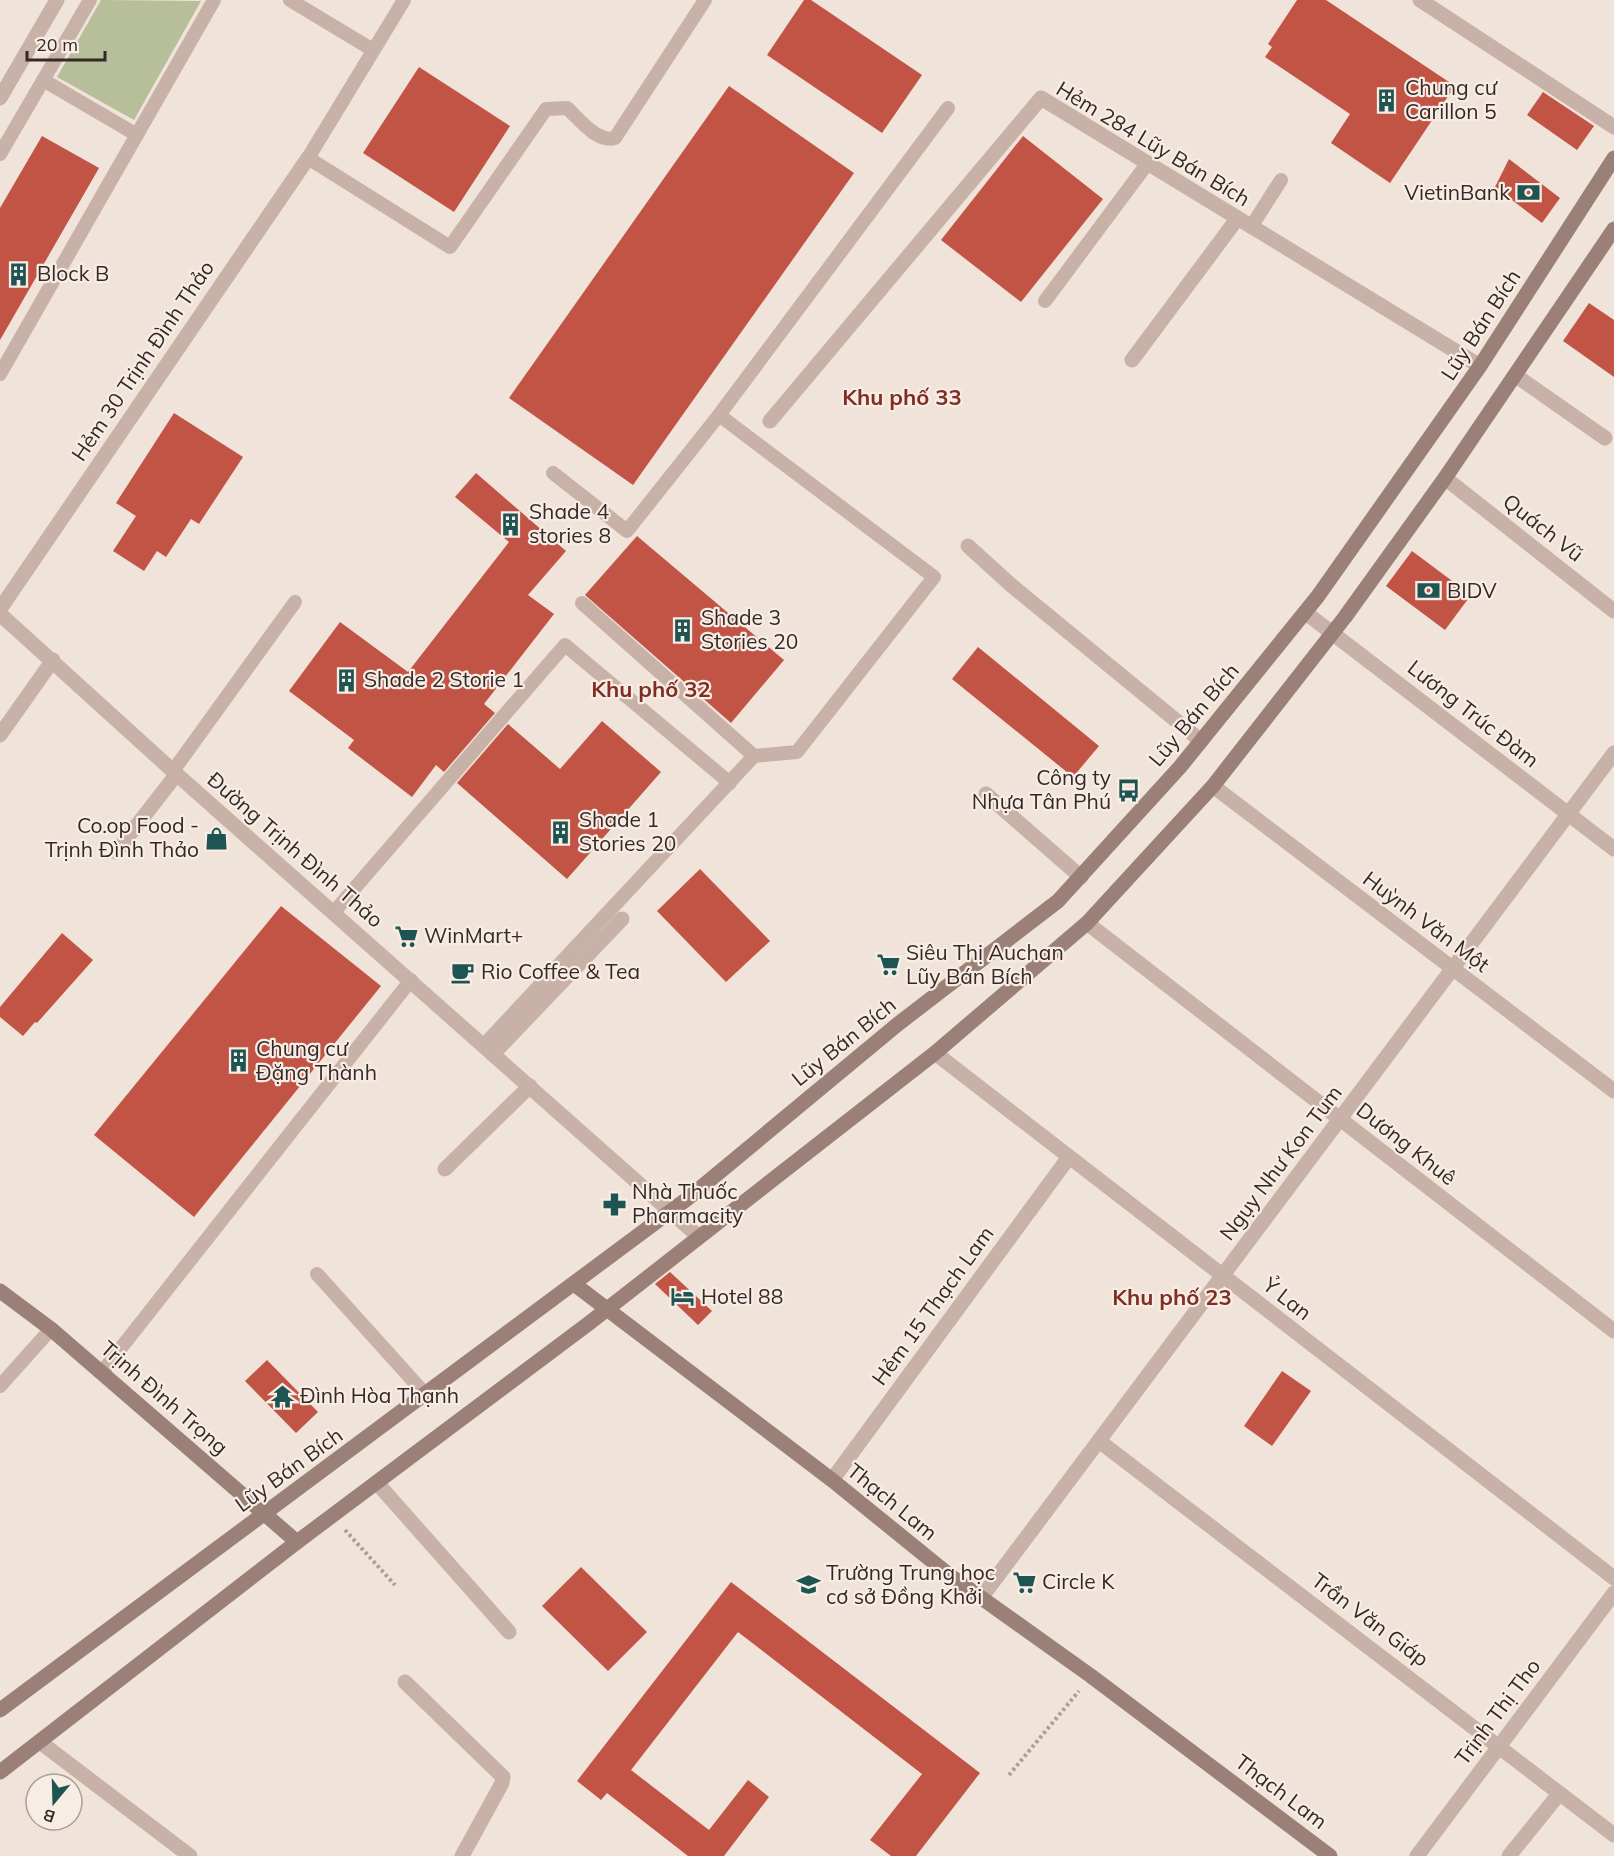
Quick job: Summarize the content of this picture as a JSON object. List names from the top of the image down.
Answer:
{
  "streets": {
    "main road": ["Lũy Bán Bích", "Trịnh Đình Trọng", "Thạch Lam"],
    "street": [
      "Hẻm 284 Lũy Bán Bích",
      "Hẻm 30 Trịnh Đình Thảo",
      "Quách Vũ",
      "Lương Trúc Đàm",
      "Đường Trịnh Đình Thảo",
      "Huỳnh Văn Một",
      "Dương Khuê",
      "Ngụy Như Kon Tum",
      "Ỷ Lan",
      "Hẻm 15 Thạch Lam",
      "Trần Văn Giáp",
      "Trịnh Thị Tho"
    ]
  },
  "crossings": [
    ["Hẻm 284 Lũy Bán Bích", "Lũy Bán Bích"],
    ["Lũy Bán Bích", "Lương Trúc Đàm"],
    ["Lũy Bán Bích", "Đường Trịnh Đình Thảo"],
    ["Lũy Bán Bích", "Trịnh Đình Trọng"],
    ["Lũy Bán Bích", "Thạch Lam"],
    ["Lương Trúc Đàm", "Ngụy Như Kon Tum"],
    ["Huỳnh Văn Một", "Ngụy Như Kon Tum"],
    ["Dương Khuê", "Ngụy Như Kon Tum"],
    ["Ngụy Như Kon Tum", "Ỷ Lan"],
    ["Ngụy Như Kon Tum", "Thạch Lam"],
    ["Ngụy Như Kon Tum", "Trần Văn Giáp"],
    ["Ỷ Lan", "Hẻm 15 Thạch Lam"],
    ["Hẻm 15 Thạch Lam", "Thạch Lam"],
    ["Trần Văn Giáp", "Trịnh Thị Tho"]
  ],
  "districts": ["Khu phố 33", "Khu phố 32", "Khu phố 23"],
  "places": {
    "building": [
      "Chung cư Carillon 5",
      "Block B",
      "Shade 4 stories 8",
      "Shade 3 Stories 20",
      "Shade 2 Storie 1",
      "Shade 1 Stories 20",
      "Chung cư Đặng Thành"
    ],
    "bank": ["VietinBank", "BIDV"],
    "bus stop": ["Công ty Nhựa Tân Phú"],
    "shop": ["Co.op Food - Trịnh Đình Thảo"],
    "supermarket": ["WinMart+", "Siêu Thị Auchan Lũy Bán Bích", "Circle K"],
    "cafe": ["Rio Coffee & Tea"],
    "pharmacy": ["Nhà Thuốc Pharmacity"],
    "hotel": ["Hotel 88"],
    "temple": ["Đình Hòa Thạnh"],
    "school or university": ["Trường Trung học cơ sở Đồng Khởi"]
  },
  "scale_bar": "20 m",
  "north": "bottom"
}
